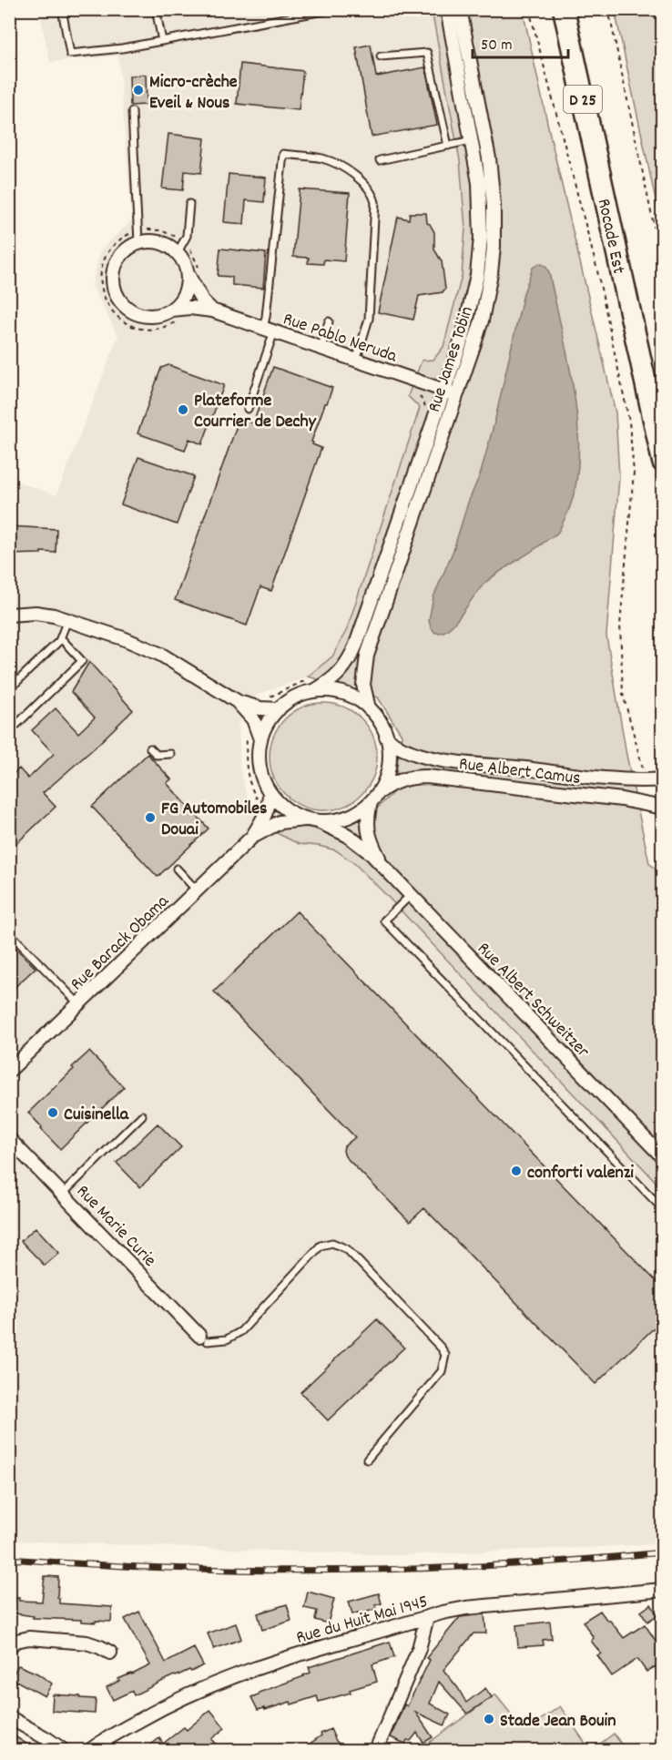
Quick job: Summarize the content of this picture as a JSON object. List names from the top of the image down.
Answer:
{
  "streets": {
    "main road": ["D 25", "Rocade Est"],
    "street": [
      "Rue Pablo Neruda",
      "Rue James Tobin",
      "Rue Albert Camus",
      "Rue Barack Obama",
      "Rue Albert Schweitzer",
      "Rue Marie Curie",
      "Rue du Huit Mai 1945"
    ]
  },
  "crossings": [
    ["Rue Pablo Neruda", "Rue James Tobin"],
    ["Rue James Tobin", "Rue Albert Camus"],
    ["Rue James Tobin", "Rue Barack Obama"],
    ["Rue James Tobin", "Rue Albert Schweitzer"],
    ["Rue Albert Camus", "Rue Barack Obama"],
    ["Rue Albert Camus", "Rue Albert Schweitzer"],
    ["Rue Barack Obama", "Rue Albert Schweitzer"]
  ],
  "places": [
    "Micro-crèche Eveil & Nous",
    "Plateforme Courrier de Dechy",
    "FG Automobiles Douai",
    "Cuisinella",
    "conforti valenzi",
    "Stade Jean Bouin"
  ],
  "scale_bar": "50 m"
}
